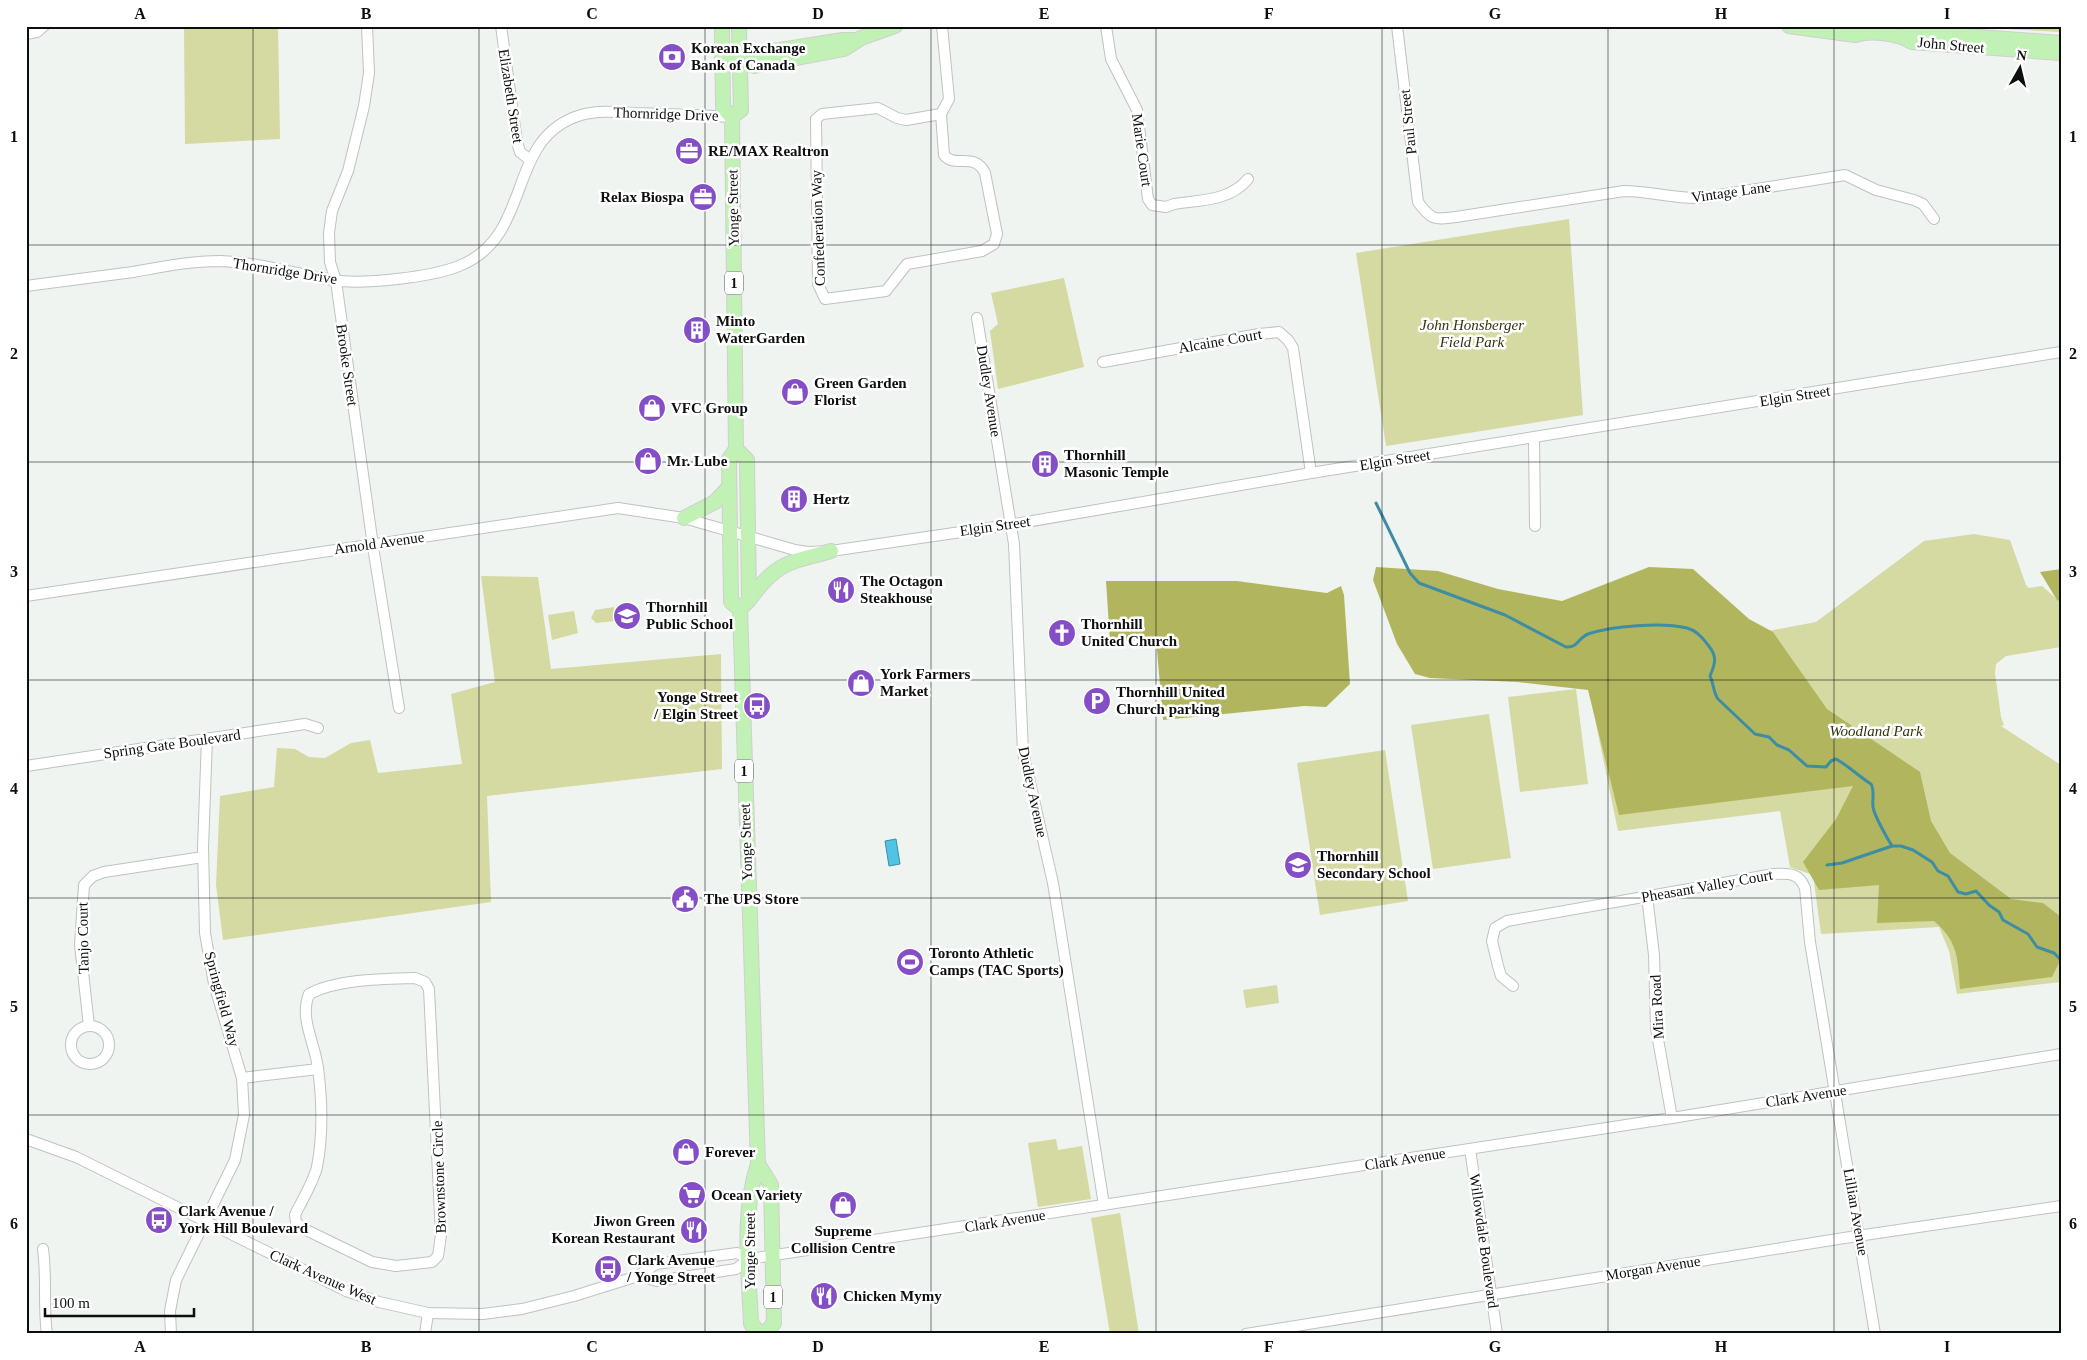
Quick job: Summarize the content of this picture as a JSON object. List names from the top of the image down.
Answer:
{
  "streets": {
    "main road": ["John Street", "Yonge Street", "1"],
    "street": [
      "Elizabeth Street",
      "Thornridge Drive",
      "Paul Street",
      "Marie Court",
      "Vintage Lane",
      "Confederation Way",
      "Alcaine Court",
      "Brooke Street",
      "Dudley Avenue",
      "Elgin Street",
      "Arnold Avenue",
      "Spring Gate Boulevard",
      "Pheasant Valley Court",
      "Tanjo Court",
      "Springfield Way",
      "Mira Road",
      "Clark Avenue",
      "Brownstone Circle",
      "Lillian Avenue",
      "Willowdale Boulevard",
      "Morgan Avenue",
      "Clark Avenue West"
    ]
  },
  "crossings": [
    ["Elizabeth Street", "Thornridge Drive"],
    ["Thornridge Drive", "Yonge Street"],
    ["Thornridge Drive", "Brooke Street"],
    ["Paul Street", "Vintage Lane"],
    ["Yonge Street", "Elgin Street"],
    ["Yonge Street", "Arnold Avenue"],
    ["Yonge Street", "Clark Avenue"],
    ["Yonge Street", "Clark Avenue West"],
    ["Alcaine Court", "Elgin Street"],
    ["Brooke Street", "Arnold Avenue"],
    ["Dudley Avenue", "Elgin Street"],
    ["Dudley Avenue", "Clark Avenue"],
    ["Elgin Street", "Arnold Avenue"],
    ["Spring Gate Boulevard", "Springfield Way"],
    ["Pheasant Valley Court", "Mira Road"],
    ["Pheasant Valley Court", "Clark Avenue"],
    ["Pheasant Valley Court", "Lillian Avenue"],
    ["Tanjo Court", "Springfield Way"],
    ["Springfield Way", "Clark Avenue West"],
    ["Mira Road", "Clark Avenue"],
    ["Clark Avenue", "Lillian Avenue"],
    ["Clark Avenue", "Willowdale Boulevard"],
    ["Clark Avenue", "Clark Avenue West"],
    ["Lillian Avenue", "Morgan Avenue"],
    ["Willowdale Boulevard", "Morgan Avenue"]
  ],
  "parks": ["John Honsberger Field Park", "Woodland Park"],
  "places": {
    "bank": ["Korean Exchange Bank of Canada"],
    "office": ["RE/MAX Realtron", "Relax Biospa"],
    "building": ["Minto WaterGarden", "Thornhill Masonic Temple", "Hertz"],
    "shop": [
      "Green Garden Florist",
      "VFC Group",
      "Mr. Lube",
      "York Farmers Market",
      "Forever",
      "Supreme Collision Centre"
    ],
    "restaurant": ["The Octagon Steakhouse", "Jiwon Green Korean Restaurant", "Chicken Mymy"],
    "school or university": ["Thornhill Public School", "Thornhill Secondary School"],
    "church": ["Thornhill United Church"],
    "parking": ["Thornhill United Church parking"],
    "bus stop": ["Yonge Street / Elgin Street", "Clark Avenue / York Hill Boulevard", "Clark Avenue / Yonge Street"],
    "public building": ["The UPS Store"],
    "sports": ["Toronto Athletic Camps (TAC Sports)"],
    "supermarket": ["Ocean Variety"]
  },
  "scale_bar": "100 m",
  "north": "top",
  "grid": {
    "columns": [
      "A",
      "B",
      "C",
      "D",
      "E",
      "F",
      "G",
      "H",
      "I"
    ],
    "rows": [
      "1",
      "2",
      "3",
      "4",
      "5",
      "6"
    ]
  }
}
